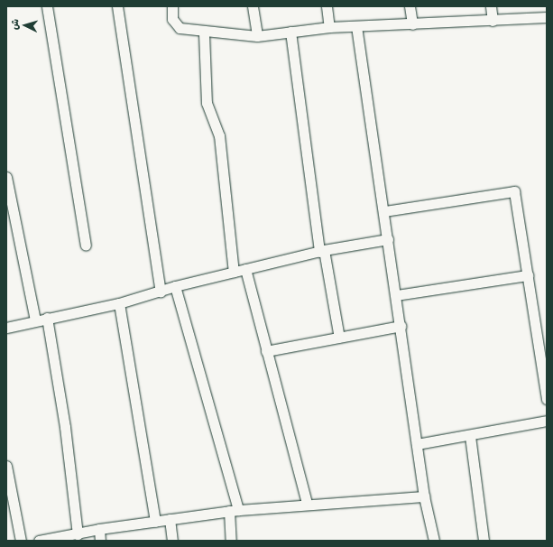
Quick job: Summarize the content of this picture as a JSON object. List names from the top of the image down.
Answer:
{
  "north": "left"
}
